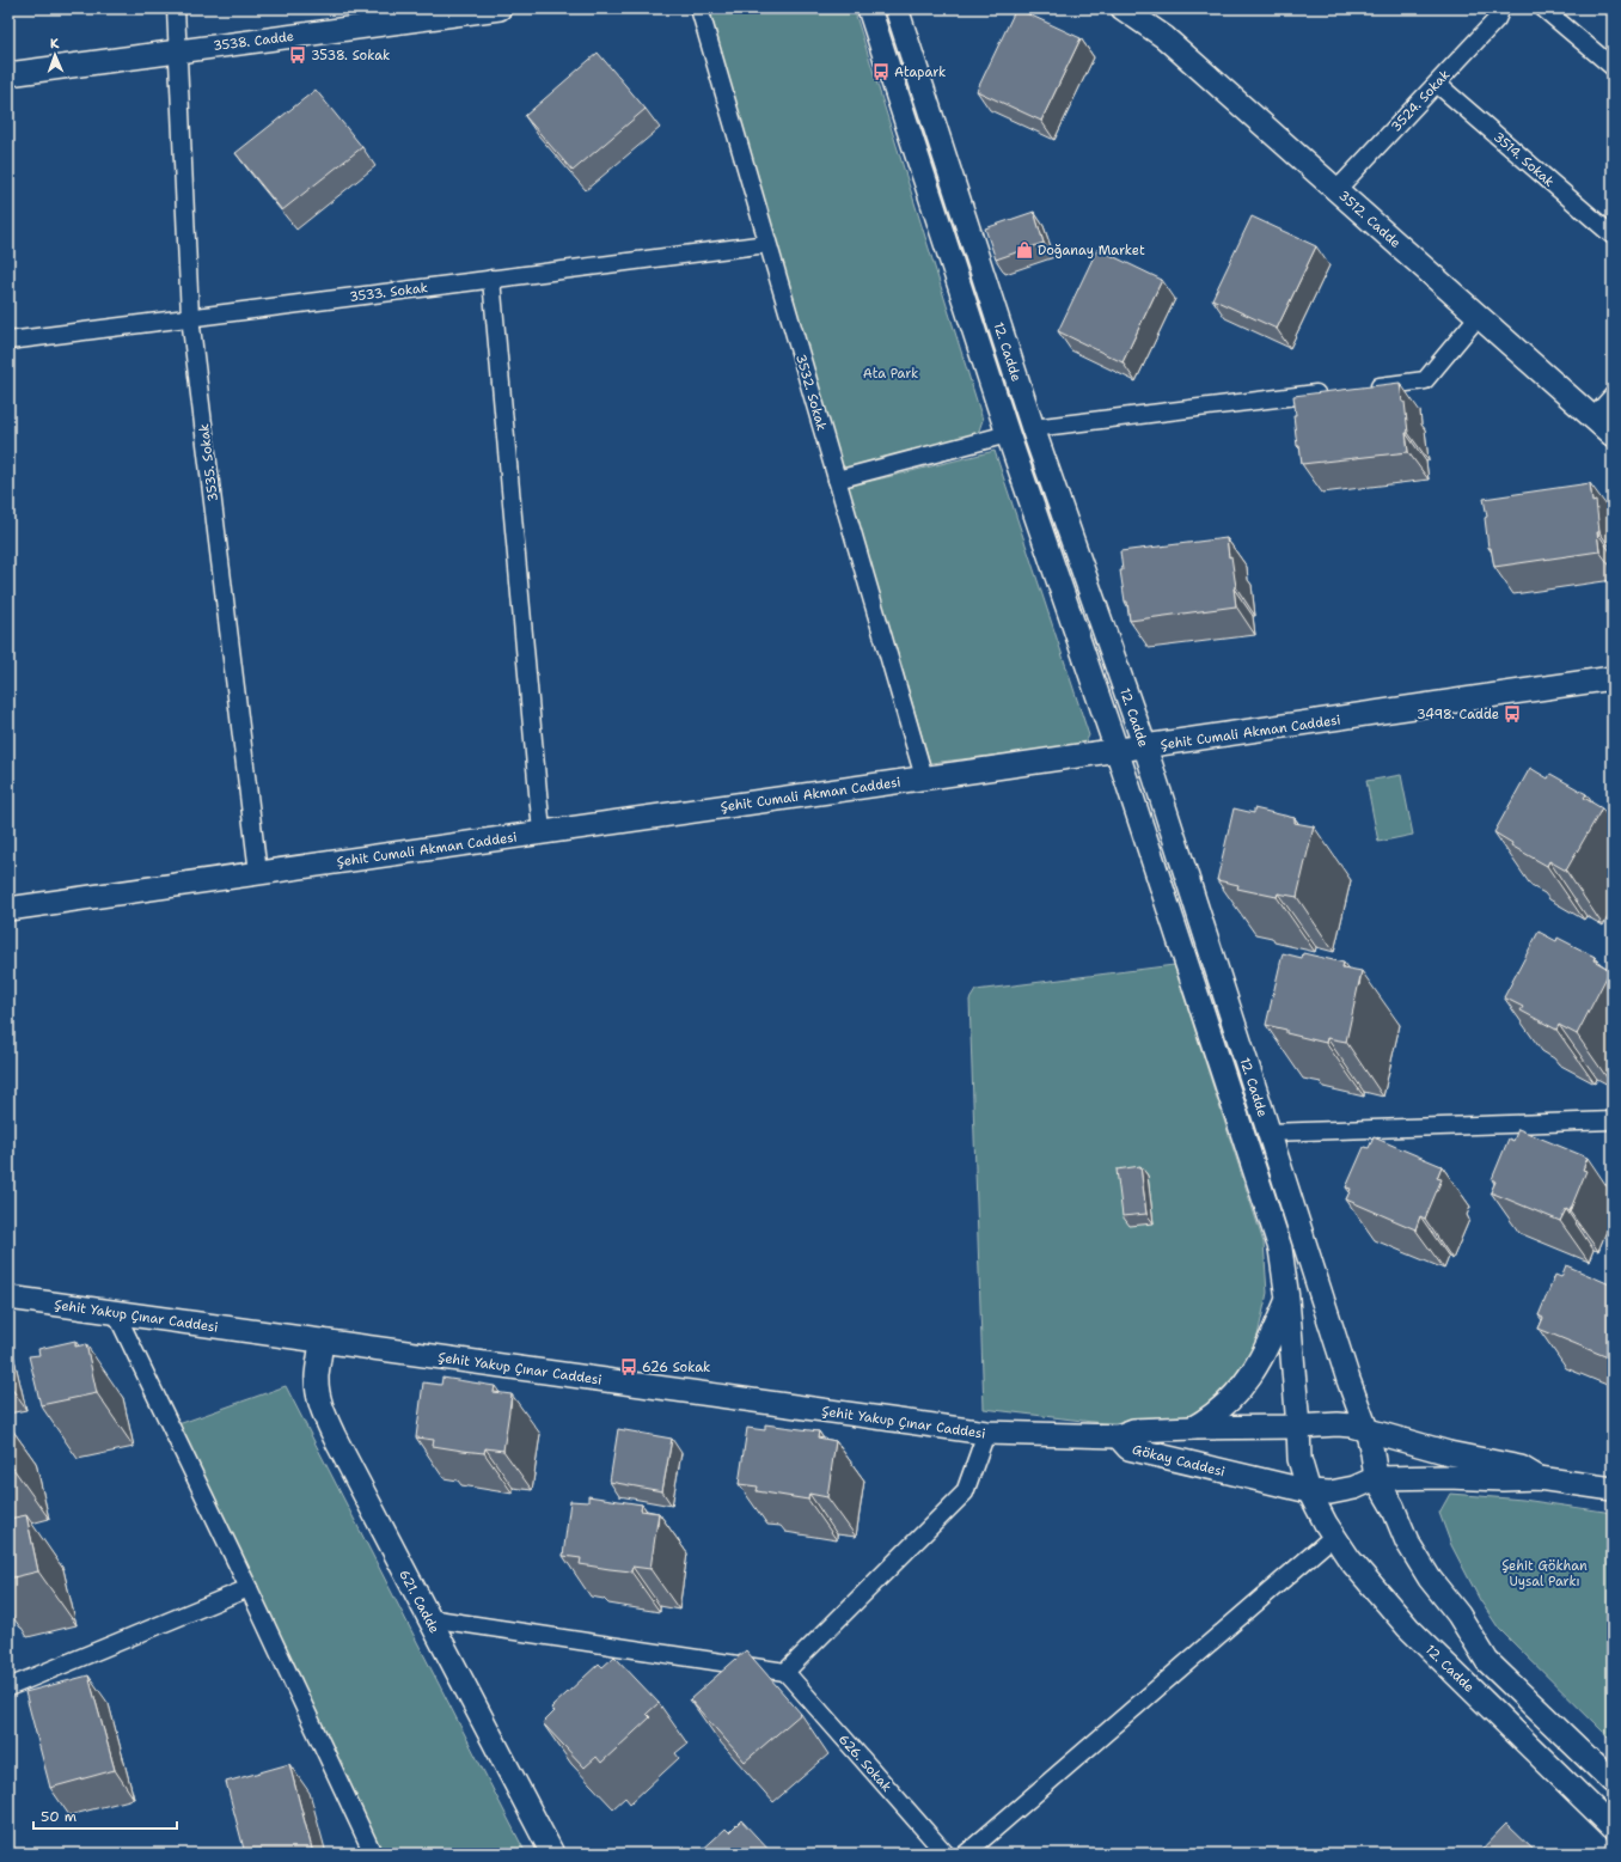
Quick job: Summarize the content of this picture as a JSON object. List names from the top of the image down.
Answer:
{
  "streets": {
    "main road": [
      "3538. Cadde",
      "3512. Cadde",
      "12. Cadde",
      "Şehit Cumali Akman Caddesi",
      "Şehit Yakup Çınar Caddesi",
      "Gökay Caddesi",
      "621. Cadde"
    ],
    "street": [
      "3524. Sokak",
      "3514. Sokak",
      "3533. Sokak",
      "3532. Sokak",
      "3535. Sokak",
      "626. Sokak"
    ]
  },
  "crossings": [
    ["3538. Cadde", "3535. Sokak"],
    ["3524. Sokak", "3514. Sokak"],
    ["3524. Sokak", "3512. Cadde"],
    ["3533. Sokak", "3532. Sokak"],
    ["3533. Sokak", "3535. Sokak"],
    ["12. Cadde", "Şehit Cumali Akman Caddesi"],
    ["12. Cadde", "Gökay Caddesi"],
    ["3532. Sokak", "Şehit Cumali Akman Caddesi"],
    ["3535. Sokak", "Şehit Cumali Akman Caddesi"],
    ["Şehit Yakup Çınar Caddesi", "Gökay Caddesi"],
    ["Şehit Yakup Çınar Caddesi", "621. Cadde"]
  ],
  "parks": ["Ata Park", "Şehit Gökhan Uysal Parkı"],
  "places": {
    "bus stop": [
      "3538. Sokak",
      "Atapark",
      "3498. Cadde",
      "626 Sokak"
    ],
    "shop": ["Doğanay Market"]
  },
  "scale_bar": "50 m",
  "north": "top"
}
